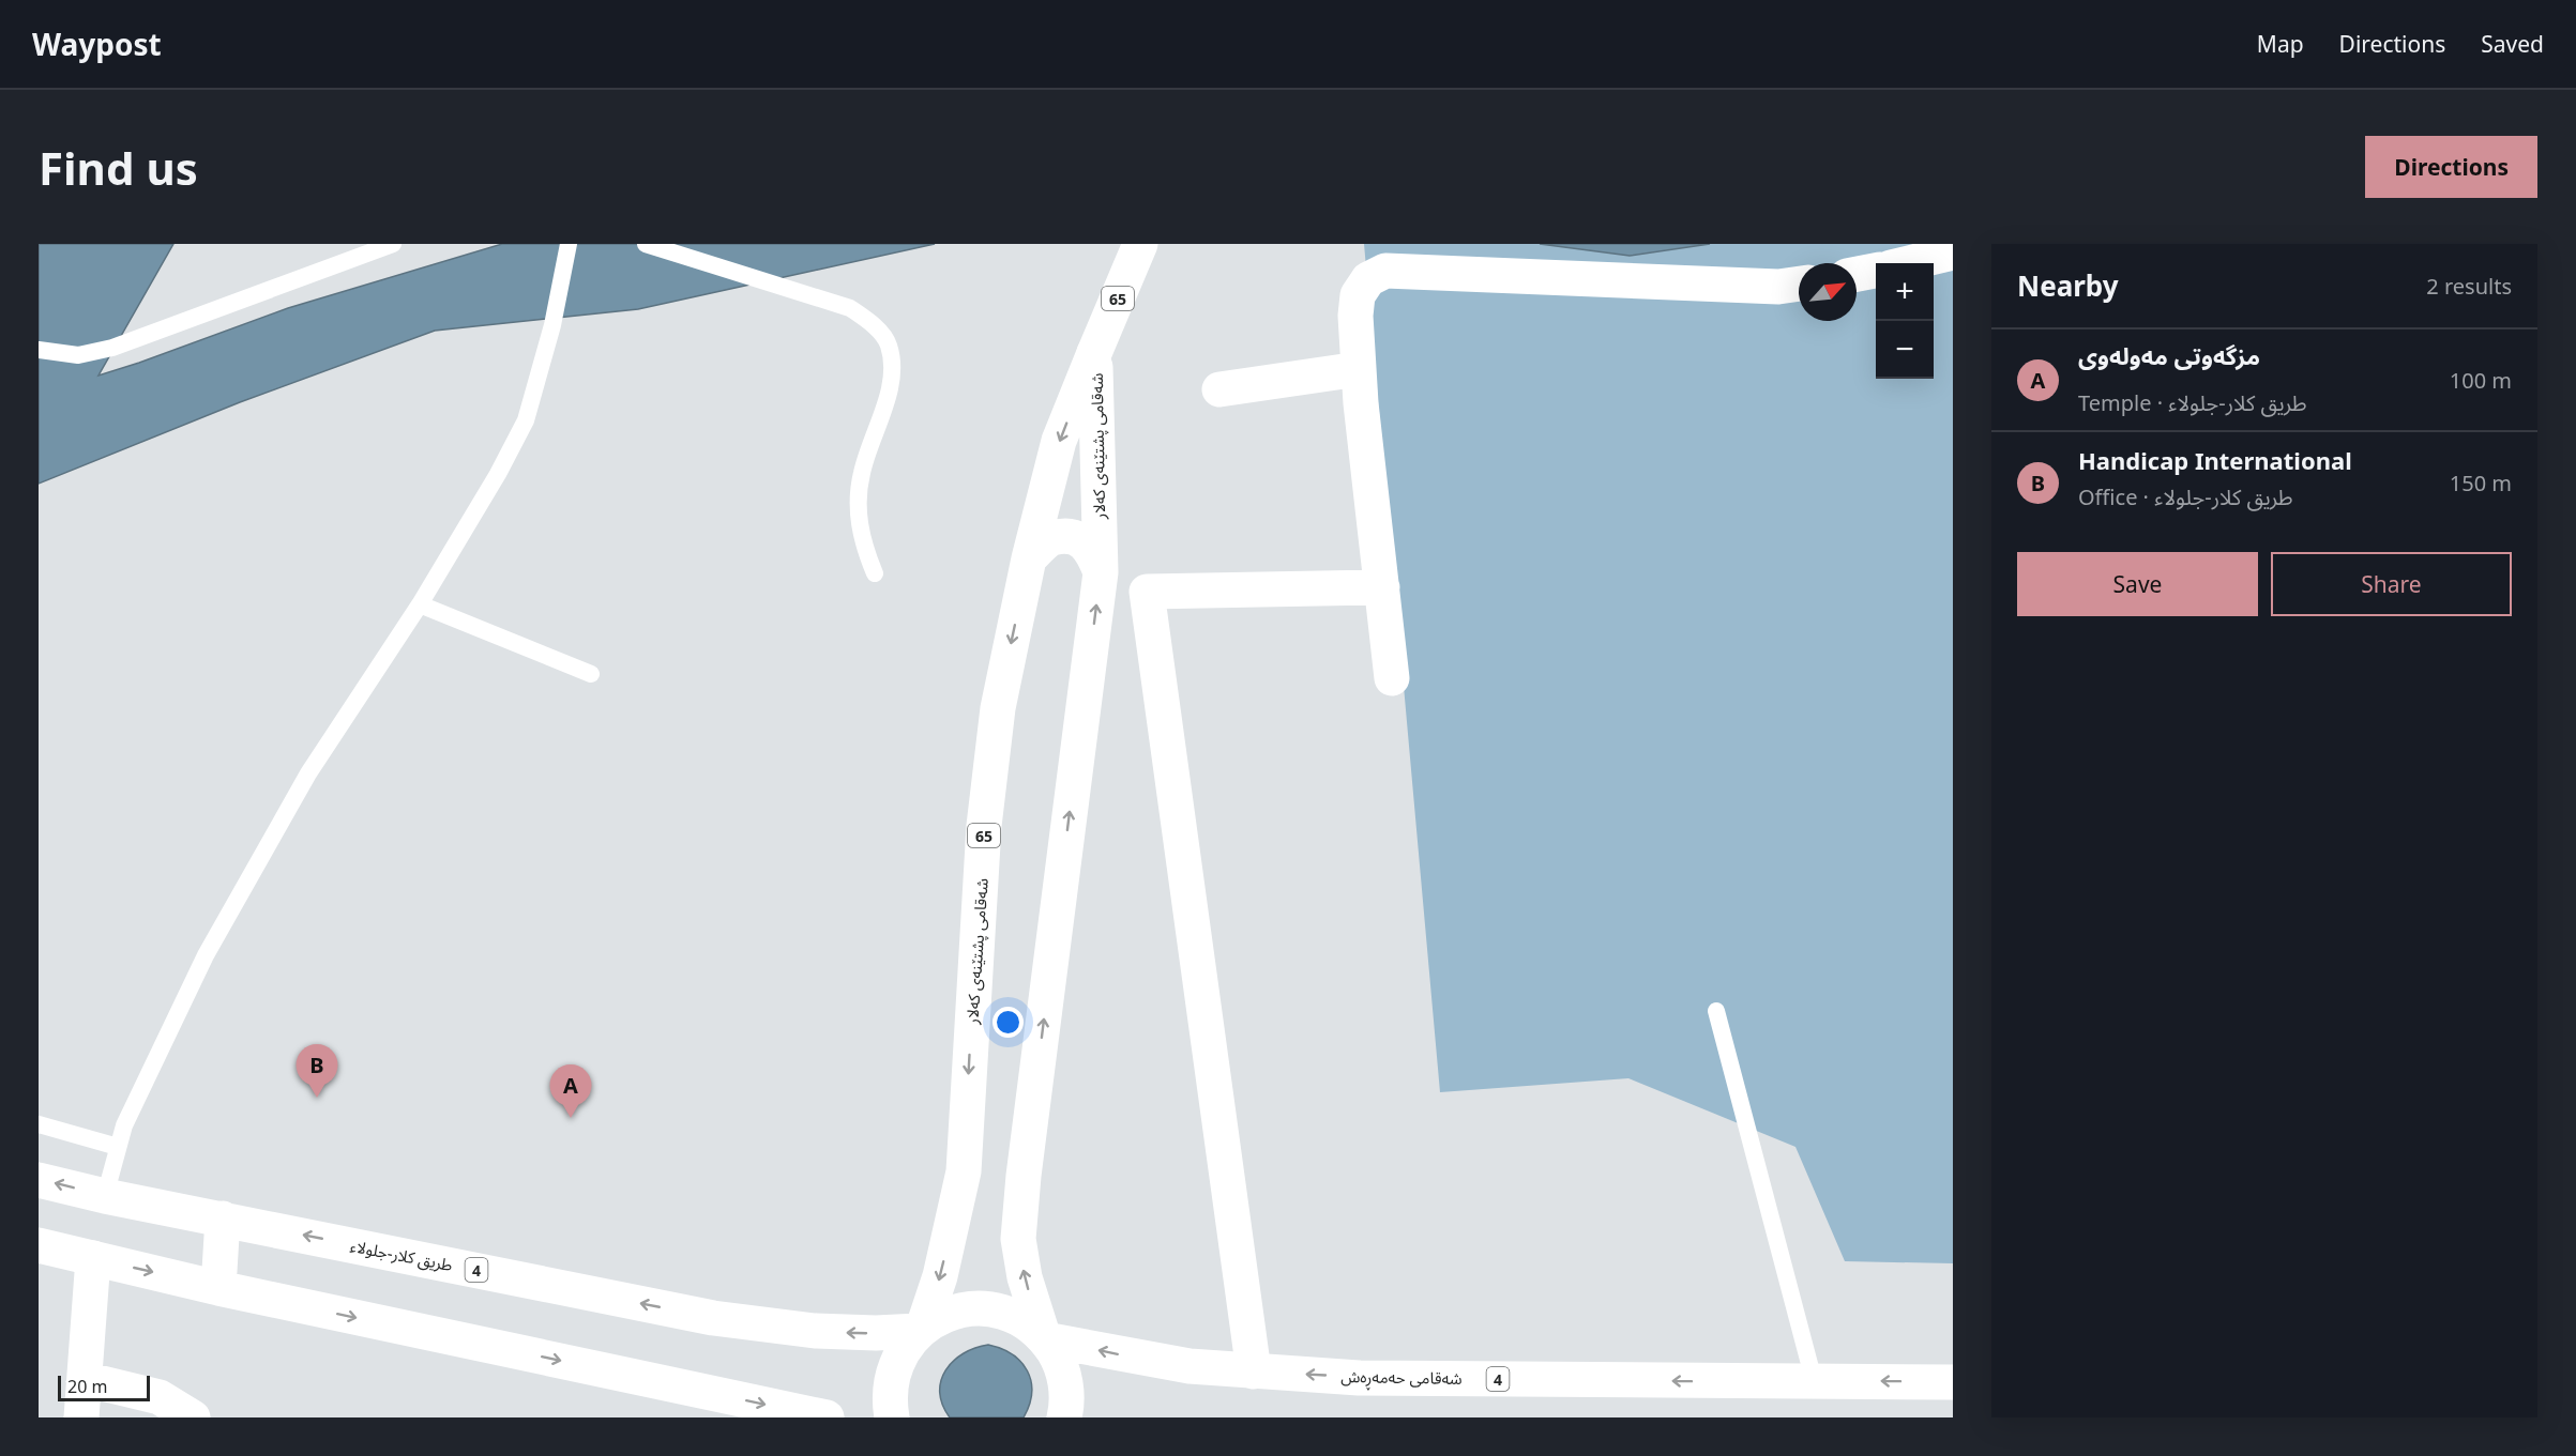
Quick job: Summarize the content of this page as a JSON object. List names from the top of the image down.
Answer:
{
  "streets": {
    "main road": [
      "65",
      "شەقامی پشتێنەی کەلار",
      "طريق كلار-جلولاء",
      "4",
      "شەقامی حەمەڕەش"
    ]
  },
  "crossings": [
    ["شەقامی پشتێنەی کەلار", "طريق كلار-جلولاء"],
    ["شەقامی پشتێنەی کەلار", "4"],
    ["شەقامی پشتێنەی کەلار", "شەقامی حەمەڕەش"],
    ["طريق كلار-جلولاء", "4"],
    ["4", "شەقامی حەمەڕەش"]
  ],
  "one_way": ["شەقامی حەمەڕەش"],
  "scale_bar": "20 m",
  "north": "top right",
  "page": {
    "header": "Waypost",
    "nav": ["Map", "Directions", "Saved"],
    "buttons": [
      "Directions",
      ["Save", "Share"]
    ],
    "title": "Find us",
    "heading": ["Nearby", "2 results"],
    "map_buttons": ["+", "−"],
    "list": [
      {
        "mark": "A",
        "name": "مزگەوتی مەولەوی",
        "note": "Temple · طريق كلار-جلولاء",
        "value": "100 m"
      },
      {
        "mark": "B",
        "name": "Handicap International",
        "note": "Office · طريق كلار-جلولاء",
        "value": "150 m"
      }
    ],
    "pins": ["B", "A"],
    "scale": "20 m"
  }
}
